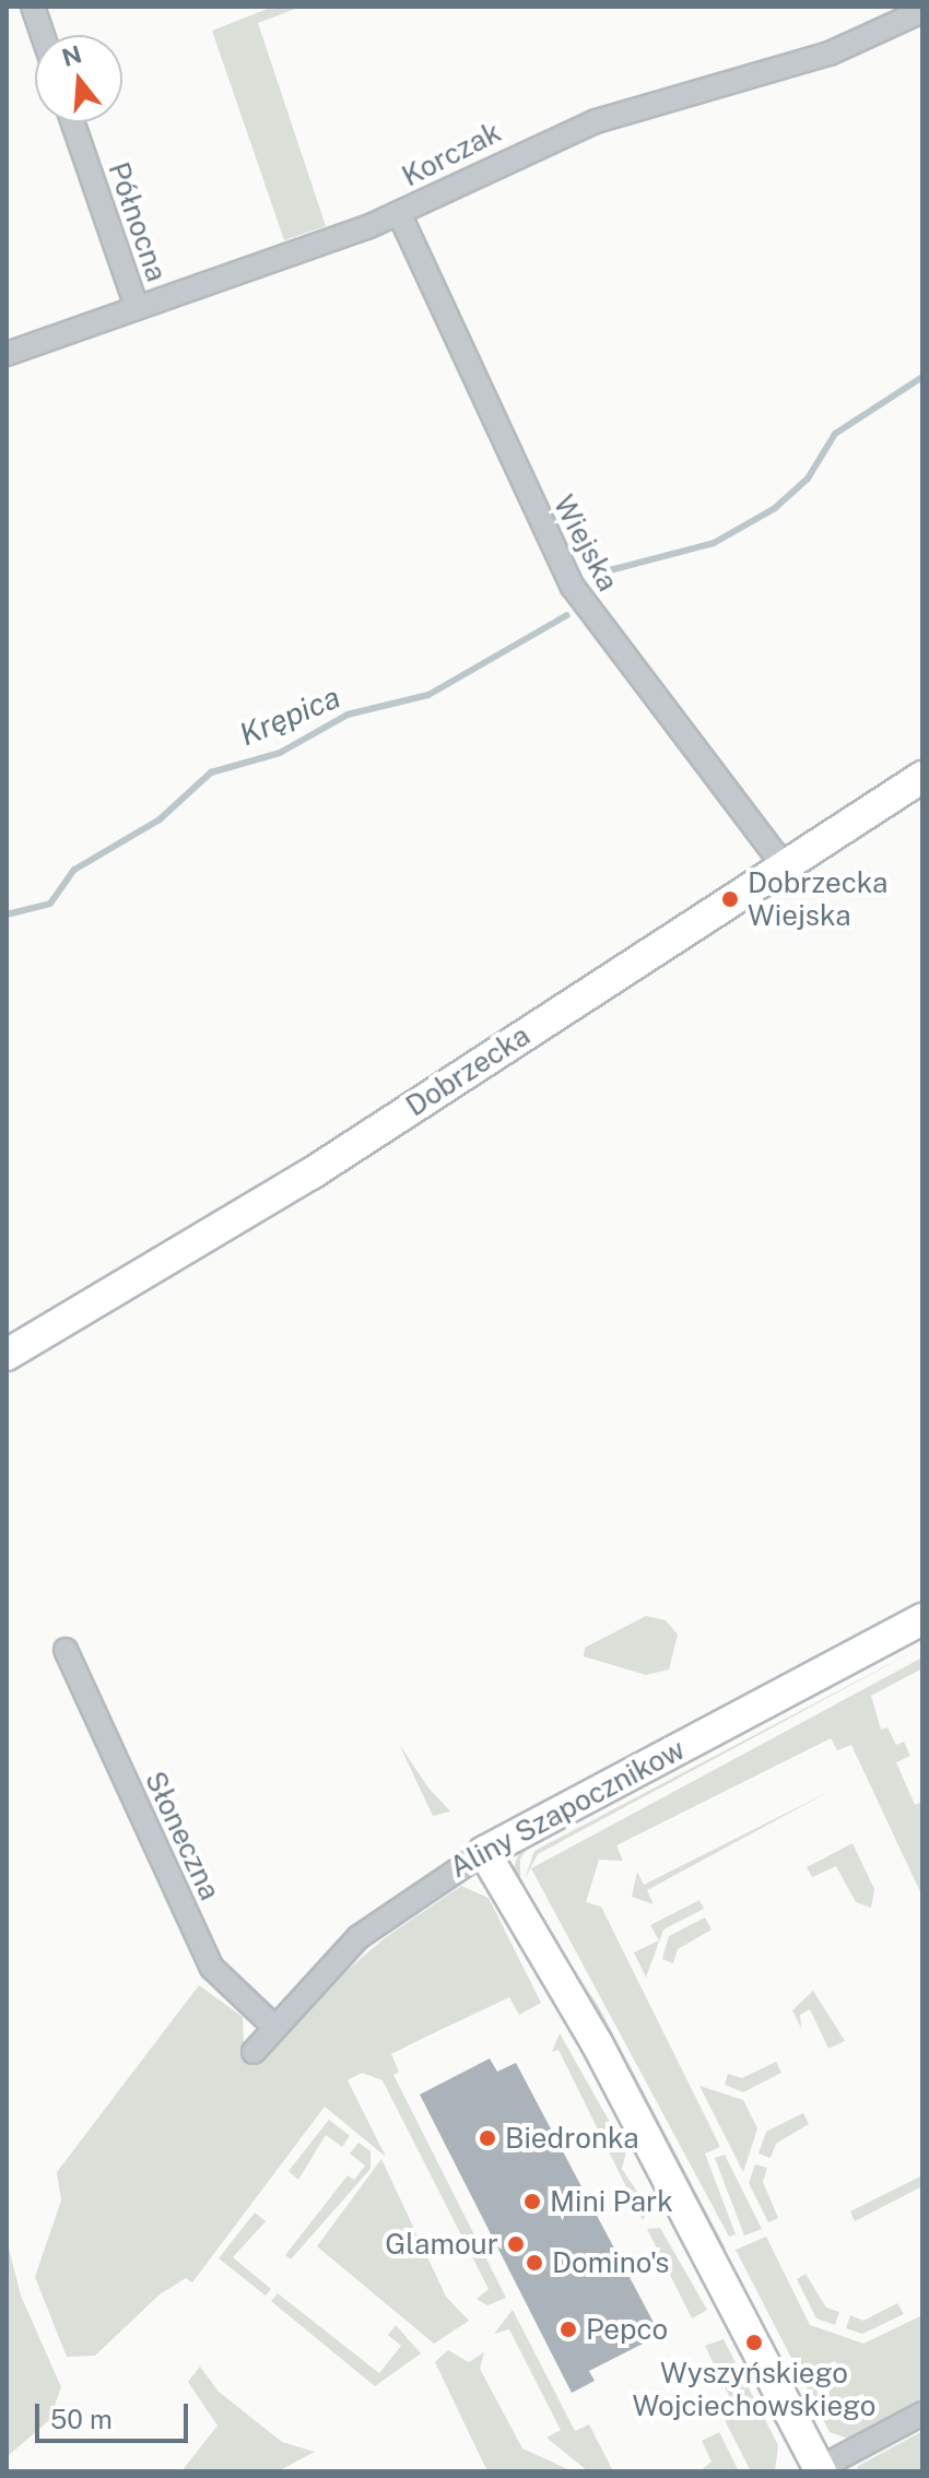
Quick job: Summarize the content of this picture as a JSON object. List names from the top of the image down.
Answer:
{
  "streets": {
    "street": [
      "Korczak",
      "Północna",
      "Wiejska",
      "Dobrzecka",
      "Aliny Szapocznikow",
      "Słoneczna"
    ]
  },
  "crossings": [
    ["Korczak", "Północna"],
    ["Korczak", "Wiejska"],
    ["Wiejska", "Dobrzecka"],
    ["Aliny Szapocznikow", "Słoneczna"]
  ],
  "water": ["Krępica"],
  "places": [
    "Dobrzecka Wiejska",
    "Biedronka",
    "Mini Park",
    "Glamour",
    "Domino's",
    "Pepco",
    "Wyszyńskiego Wojciechowskiego"
  ],
  "scale_bar": "50 m",
  "north": "top"
}
